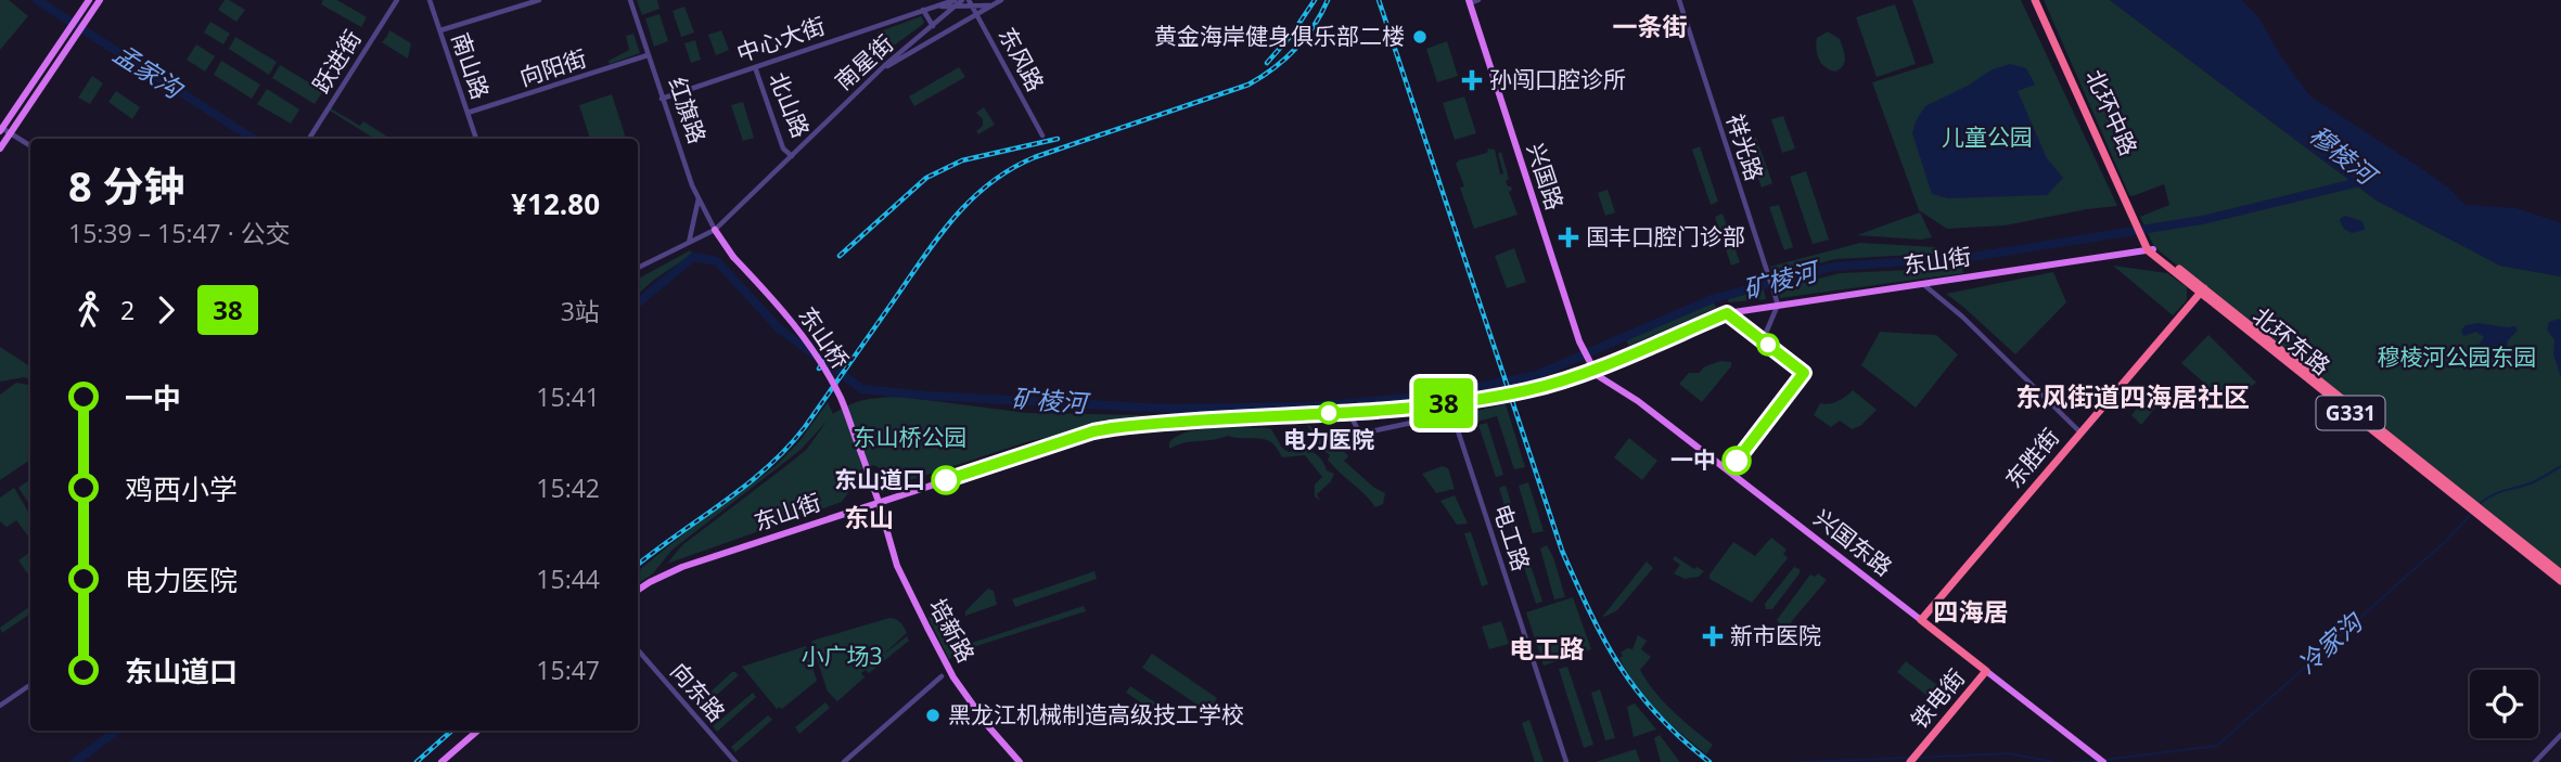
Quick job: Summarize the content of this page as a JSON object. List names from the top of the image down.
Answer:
{
  "streets": {
    "highway": [
      "北环中路",
      "北环东路",
      "G331",
      "东胜街",
      "兴国东路",
      "铁电街"
    ],
    "main road": [
      "兴国路",
      "东山街",
      "东山桥",
      "培新路"
    ],
    "street": [
      "中心大街",
      "东风路",
      "跃进街",
      "南星街",
      "南山路",
      "向阳街",
      "北山路",
      "红旗路",
      "祥光路",
      "电工路",
      "向东路"
    ]
  },
  "crossings": [
    ["中心大街", "南星街"],
    ["中心大街", "北山路"],
    ["中心大街", "红旗路"],
    ["南星街", "北山路"],
    ["南星街", "红旗路"],
    ["南星街", "东山桥"],
    ["南山路", "向阳街"],
    ["向阳街", "红旗路"],
    ["红旗路", "东山桥"],
    ["北环中路", "东山街"],
    ["北环中路", "北环东路"],
    ["祥光路", "东山街"],
    ["兴国路", "兴国东路"],
    ["东山街", "东山桥"],
    ["东山街", "北环东路"],
    ["东山街", "电工路"],
    ["东山街", "培新路"],
    ["东山桥", "培新路"],
    ["北环东路", "东胜街"],
    ["东胜街", "兴国东路"],
    ["兴国东路", "铁电街"]
  ],
  "districts": [
    "一条街",
    "东风街道四海居社区",
    "东山",
    "四海居",
    "电工路"
  ],
  "water": [
    "孟家沟",
    "穆棱河",
    "矿棱河",
    "冷家沟"
  ],
  "parks": [
    "儿童公园",
    "穆棱河公园东园",
    "东山桥公园",
    "小广场3"
  ],
  "places": {
    "other": [
      "黄金海岸健身俱乐部二楼",
      "电力医院",
      "一中",
      "东山道口",
      "黑龙江机械制造高级技工学校"
    ],
    "health": ["孙闯口腔诊所", "国丰口腔门诊部", "新市医院"]
  },
  "lines": ["bus line 38"],
  "page": {
    "on_map": "38",
    "heading": ["8 分钟", "15:39 – 15:47 · 公交", "¥12.80"],
    "legs": ["2", "38", "3站"],
    "list": [
      {
        "name": "一中",
        "value": "15:41"
      },
      {
        "name": "鸡西小学",
        "value": "15:42"
      },
      {
        "name": "电力医院",
        "value": "15:44"
      },
      {
        "name": "东山道口",
        "value": "15:47"
      }
    ]
  }
}
